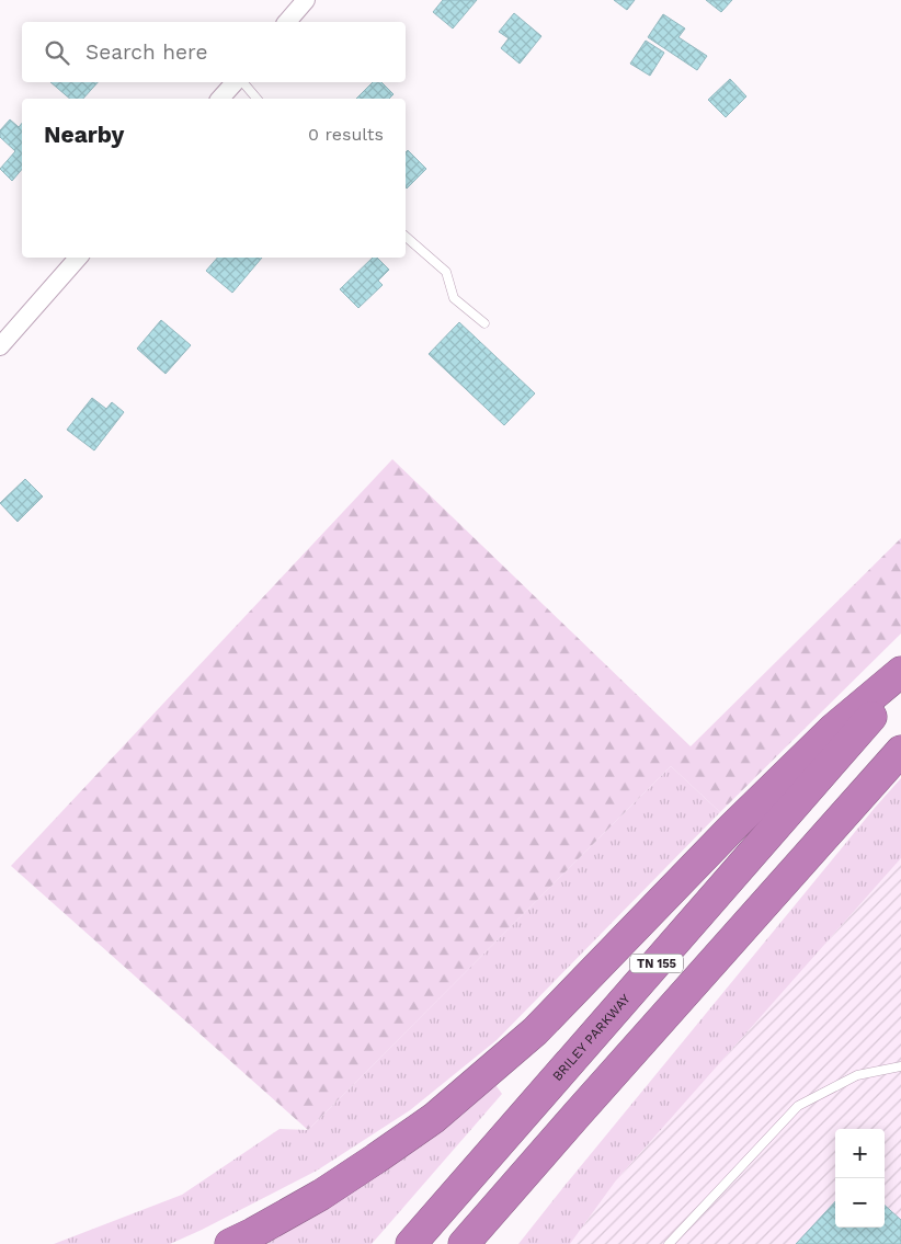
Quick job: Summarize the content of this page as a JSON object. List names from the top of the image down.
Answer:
{
  "streets": {
    "highway": ["TN 155", "BRILEY PARKWAY"]
  },
  "page": {
    "search": "Search here",
    "heading": ["Nearby", "0 results"],
    "map_buttons": ["+", "−"]
  }
}
